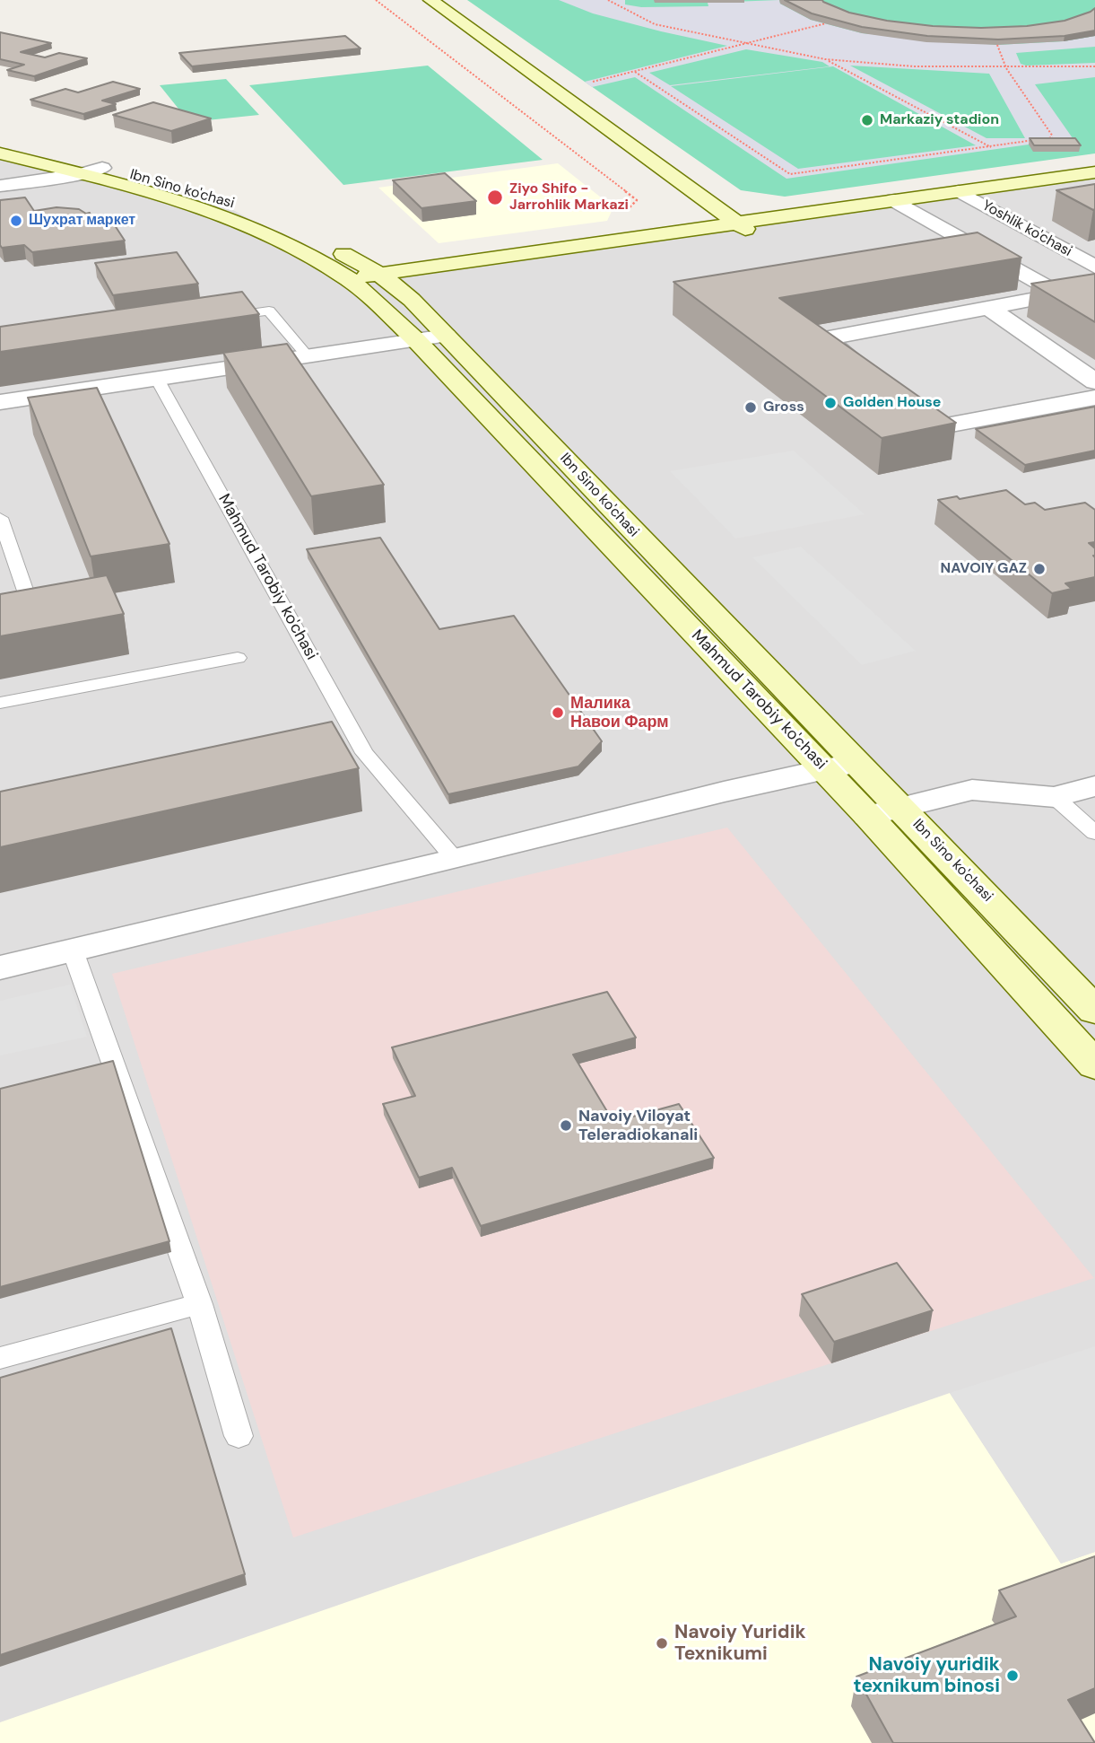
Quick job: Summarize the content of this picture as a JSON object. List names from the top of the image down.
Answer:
{
  "streets": {
    "main road": ["Ibn Sino ko'chasi", "Mahmud Tarobiy ko'chasi"],
    "street": ["Yoshlik ko'chasi"]
  },
  "crossings": [
    ["Ibn Sino ko'chasi", "Mahmud Tarobiy ko'chasi"]
  ],
  "places": [
    "Markaziy stadion",
    "Ziyo Shifo - Jarrohlik Markazi",
    "Шухрат маркет",
    "Golden House",
    "Gross",
    "NAVOIY GAZ",
    "Малика Навои Фарм",
    "Navoiy Viloyat Teleradiokanali",
    "Navoiy Yuridik Texnikumi",
    "Navoiy yuridik texnikum binosi"
  ]
}
